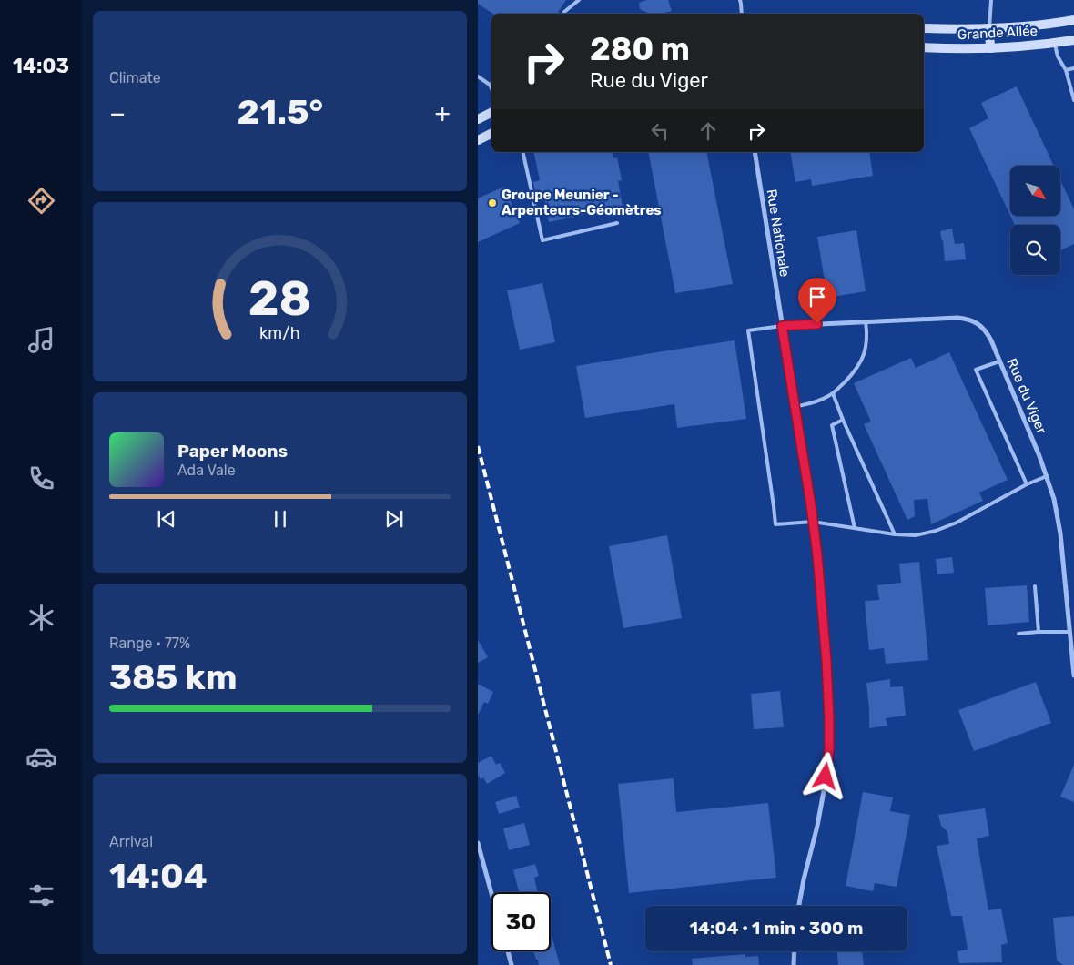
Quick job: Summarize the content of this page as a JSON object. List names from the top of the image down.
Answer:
{
  "streets": {
    "street": ["Grande Allée", "Rue Nationale", "Rue du Viger"]
  },
  "crossings": [
    ["Rue Nationale", "Rue du Viger"]
  ],
  "places": ["Groupe Meunier - Arpenteurs-Géomètres"],
  "north": "bottom right",
  "page": {
    "tabs": "14:03",
    "tile": [
      "Climate",
      ["Range · 77%", "385 km"],
      ["Arrival", "14:04"]
    ],
    "turn": ["280 m", "Rue du Viger"],
    "heat": ["−", "21.5°", "+"],
    "song": ["Paper Moons", "Ada Vale"],
    "limit": "30",
    "trip": "14:04 · 1 min · 300 m",
    "gauge": ["28", "km/h"]
  }
}
